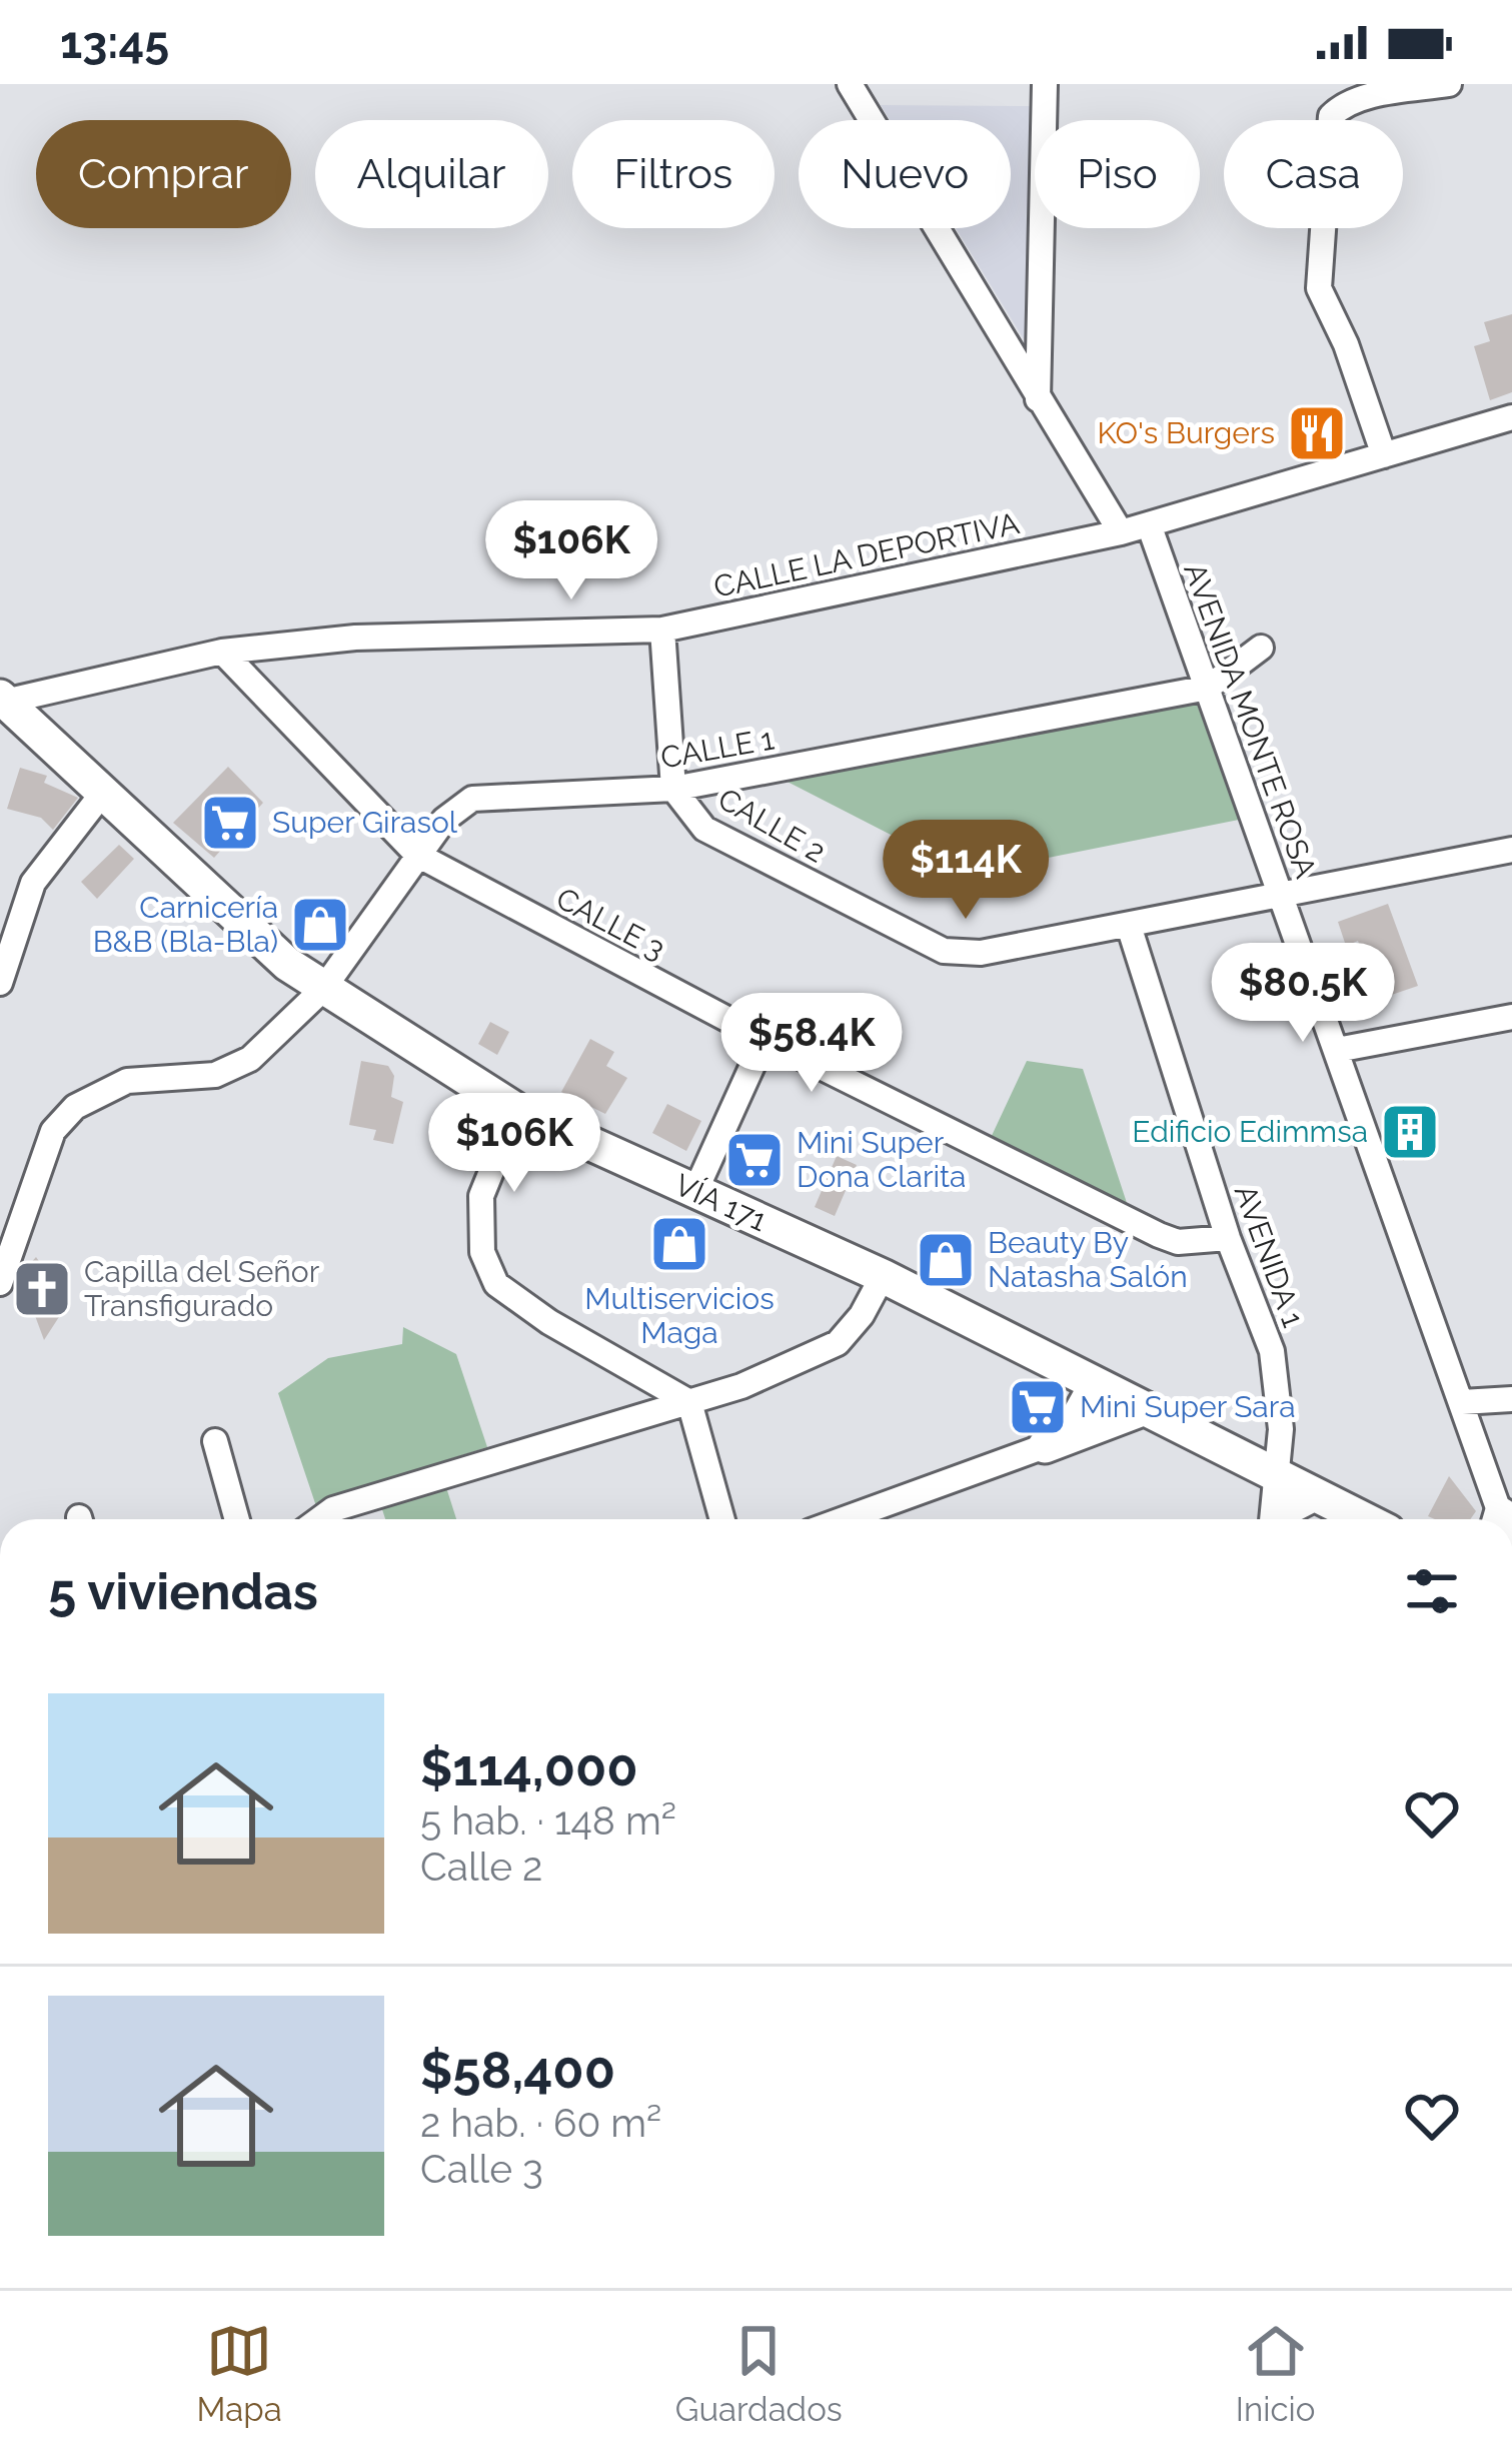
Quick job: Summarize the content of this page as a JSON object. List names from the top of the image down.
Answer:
{
  "streets": {
    "main road": ["VÍA 171"],
    "street": [
      "CALLE LA DEPORTIVA",
      "AVENIDA MONTE ROSA",
      "CALLE 1",
      "CALLE 2",
      "CALLE 3",
      "AVENIDA 1"
    ]
  },
  "crossings": [
    ["CALLE LA DEPORTIVA", "AVENIDA MONTE ROSA"],
    ["CALLE LA DEPORTIVA", "CALLE 2"],
    ["CALLE LA DEPORTIVA", "CALLE 3"],
    ["CALLE LA DEPORTIVA", "VÍA 171"],
    ["AVENIDA MONTE ROSA", "CALLE 1"],
    ["AVENIDA MONTE ROSA", "CALLE 2"],
    ["CALLE 1", "CALLE 2"],
    ["CALLE 1", "CALLE 3"],
    ["CALLE 1", "VÍA 171"],
    ["CALLE 2", "AVENIDA 1"],
    ["CALLE 3", "AVENIDA 1"],
    ["VÍA 171", "AVENIDA 1"]
  ],
  "places": {
    "restaurant": ["KO's Burgers"],
    "supermarket": ["Super Girasol", "Mini Super Dona Clarita", "Mini Super Sara"],
    "shop": ["Carnicería B&B (Bla-Bla)", "Multiservicios Maga", "Beauty By Natasha Salón"],
    "building": ["Edificio Edimmsa"],
    "church": ["Capilla del Señor Transfigurado"]
  },
  "page": {
    "status": "13:45",
    "chip": [
      "Comprar",
      "Alquilar",
      "Filtros",
      "Nuevo",
      "Piso",
      "Casa"
    ],
    "price": [
      "$106K",
      "$114K",
      "$80.5K",
      "$58.4K",
      "$106K"
    ],
    "heading": "5 viviendas",
    "list": [
      {
        "name": "$114,000",
        "note": "5 hab. · 148 m² · Calle 2"
      },
      {
        "name": "$58,400",
        "note": "2 hab. · 60 m² · Calle 3"
      }
    ],
    "tabs": ["Mapa", "Guardados", "Inicio"]
  }
}
